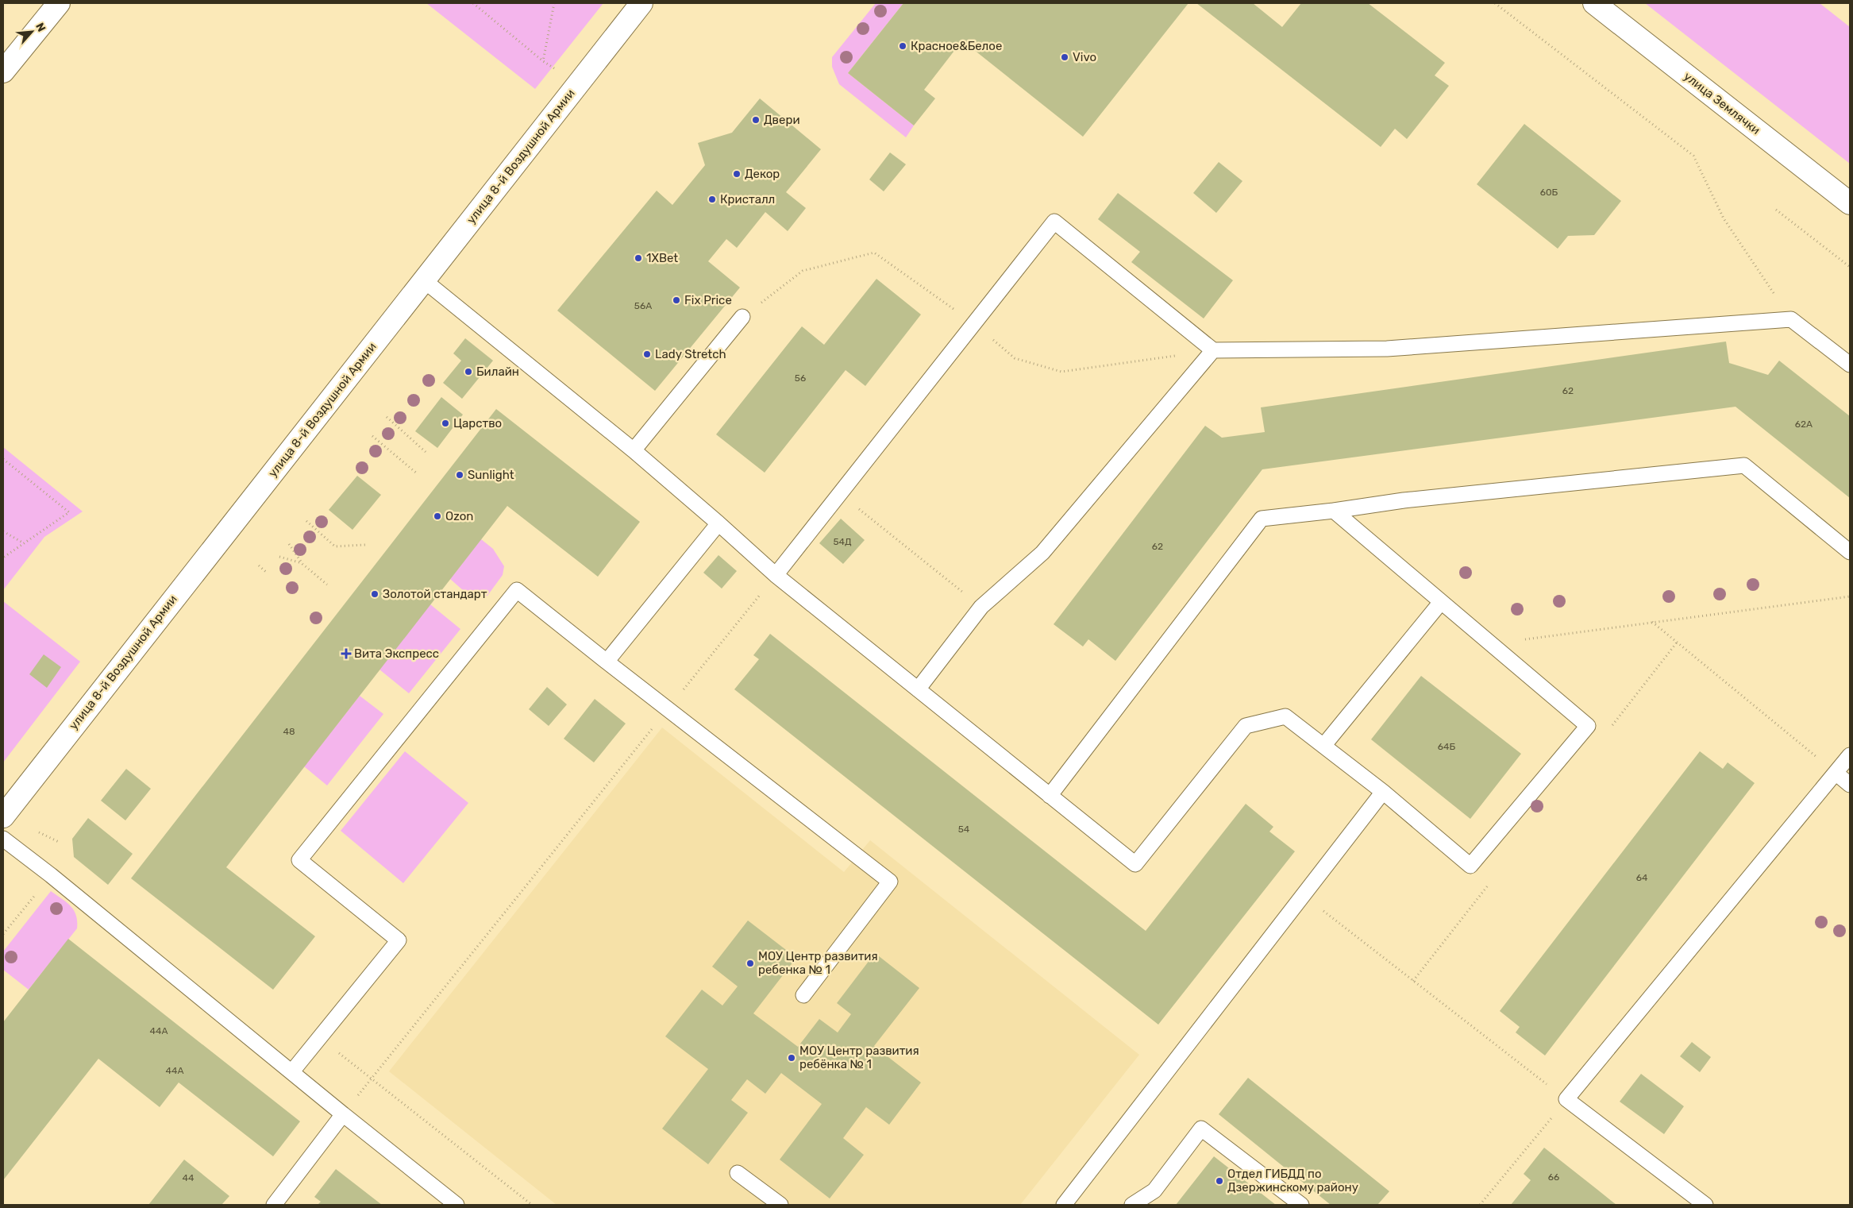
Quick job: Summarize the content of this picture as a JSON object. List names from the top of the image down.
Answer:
{
  "streets": {
    "street": ["улица Землячки", "улица 8-й Воздушной Армии"]
  },
  "places": {
    "other": [
      "Красное&Белое",
      "Vivo",
      "Двери",
      "Декор",
      "Кристалл",
      "1XBet",
      "Fix Price",
      "Lady Stretch",
      "Билайн",
      "Царство",
      "Sunlight",
      "Ozon",
      "Золотой стандарт",
      "МОУ Центр развития ребенка № 1",
      "МОУ Центр развития ребёнка № 1",
      "Отдел ГИБДД по Дзержинскому району"
    ],
    "health": ["Вита Экспресс"]
  },
  "house_numbers": [
    "60Б",
    "56А",
    "56",
    "62",
    "62А",
    "54Д",
    "62",
    "48",
    "64Б",
    "54",
    "64",
    "44А",
    "44А",
    "66",
    "44"
  ],
  "north": "top right"
}
